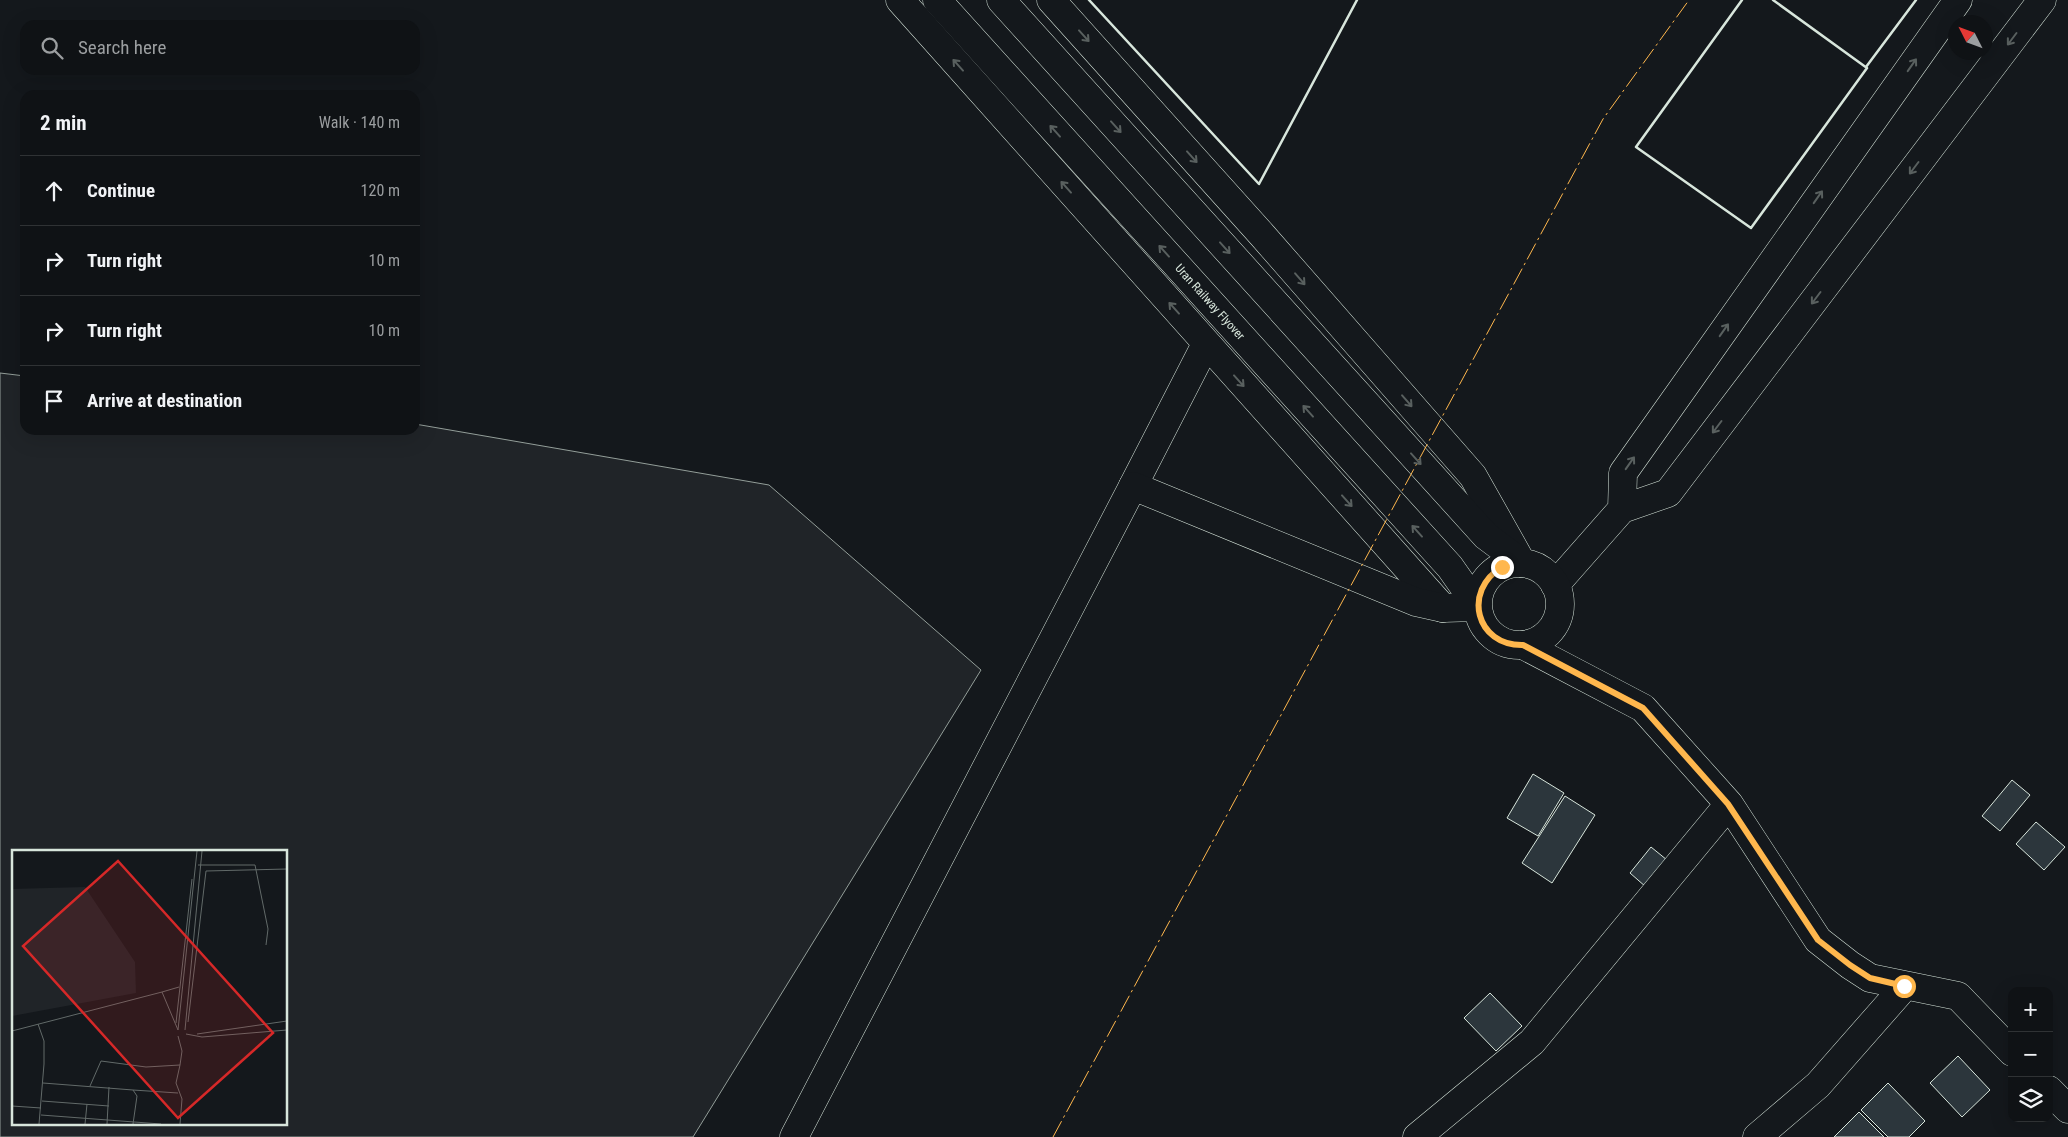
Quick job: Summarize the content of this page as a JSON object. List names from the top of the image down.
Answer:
{
  "streets": {
    "street": ["Uran Railway Flyover"]
  },
  "north": "top left",
  "page": {
    "search": "Search here",
    "heading": ["2 min", "Walk · 140 m"],
    "list": [
      ["Continue", "120 m"],
      ["Turn right", "10 m"],
      ["Turn right", "10 m"],
      "Arrive at destination"
    ],
    "map_buttons": ["+", "−"]
  }
}
